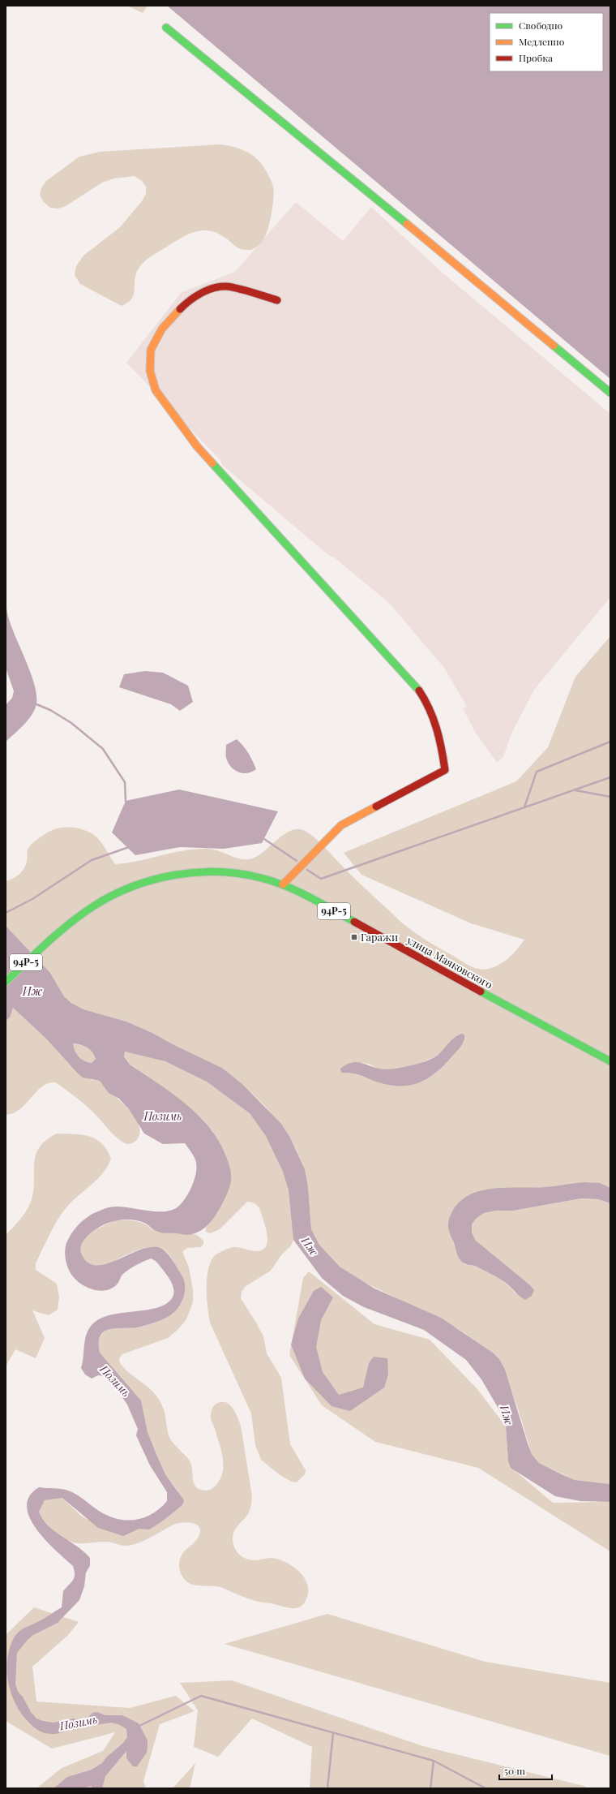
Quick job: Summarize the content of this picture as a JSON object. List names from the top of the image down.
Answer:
{
  "streets": {
    "street": ["94Р-5", "улица Маяковского"]
  },
  "water": ["Иж", "Позимь"],
  "places": {
    "transit": ["Гаражи"]
  },
  "legend": ["Свободно", "Медленно", "Пробка"],
  "scale_bar": "50 m"
}
